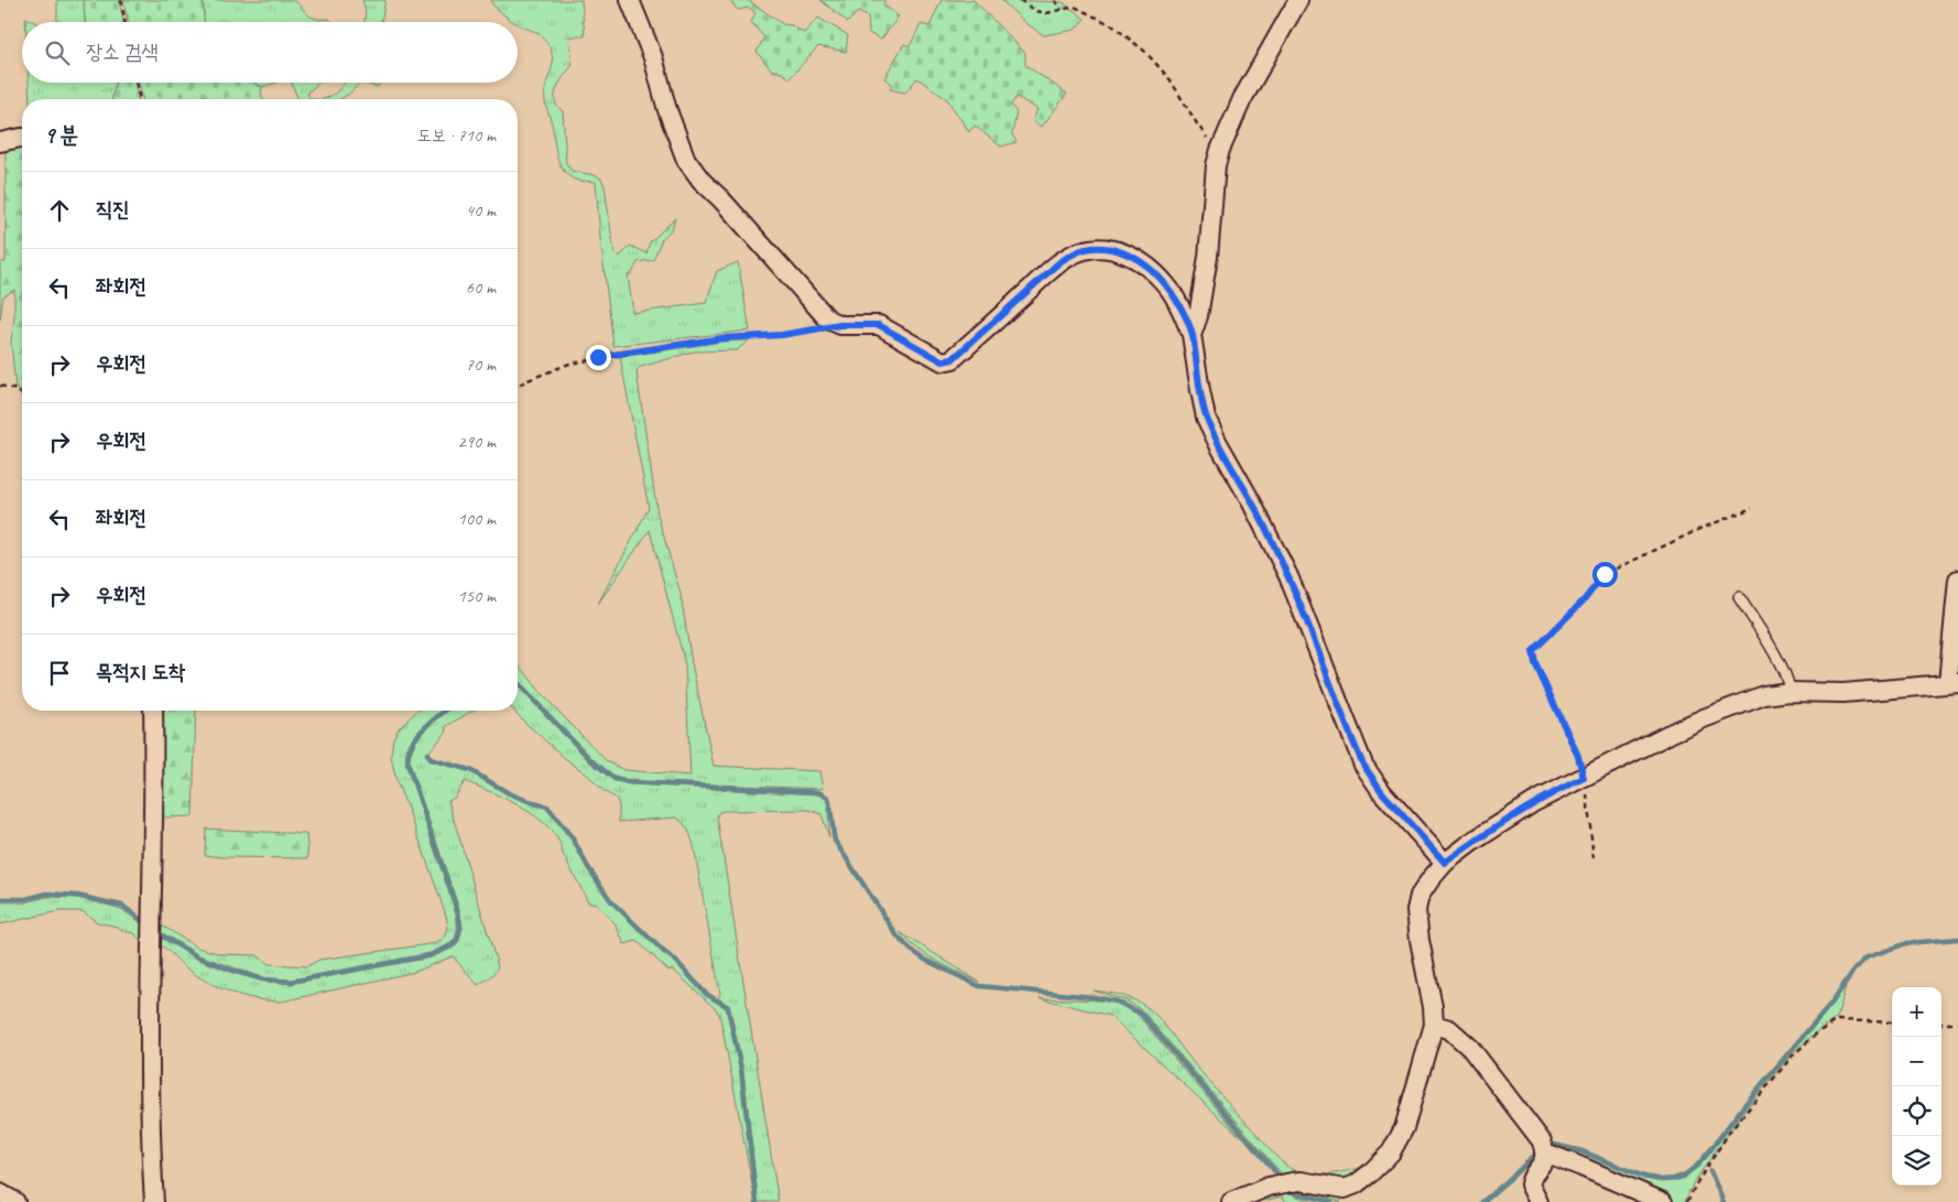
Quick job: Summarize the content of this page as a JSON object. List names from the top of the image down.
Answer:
{
  "page": {
    "search": "장소 검색",
    "heading": ["9 분", "도보 · 710 m"],
    "list": [
      ["직진", "40 m"],
      ["좌회전", "60 m"],
      ["우회전", "70 m"],
      ["우회전", "290 m"],
      ["좌회전", "100 m"],
      ["우회전", "150 m"],
      "목적지 도착"
    ],
    "map_buttons": ["+", "−"]
  }
}
